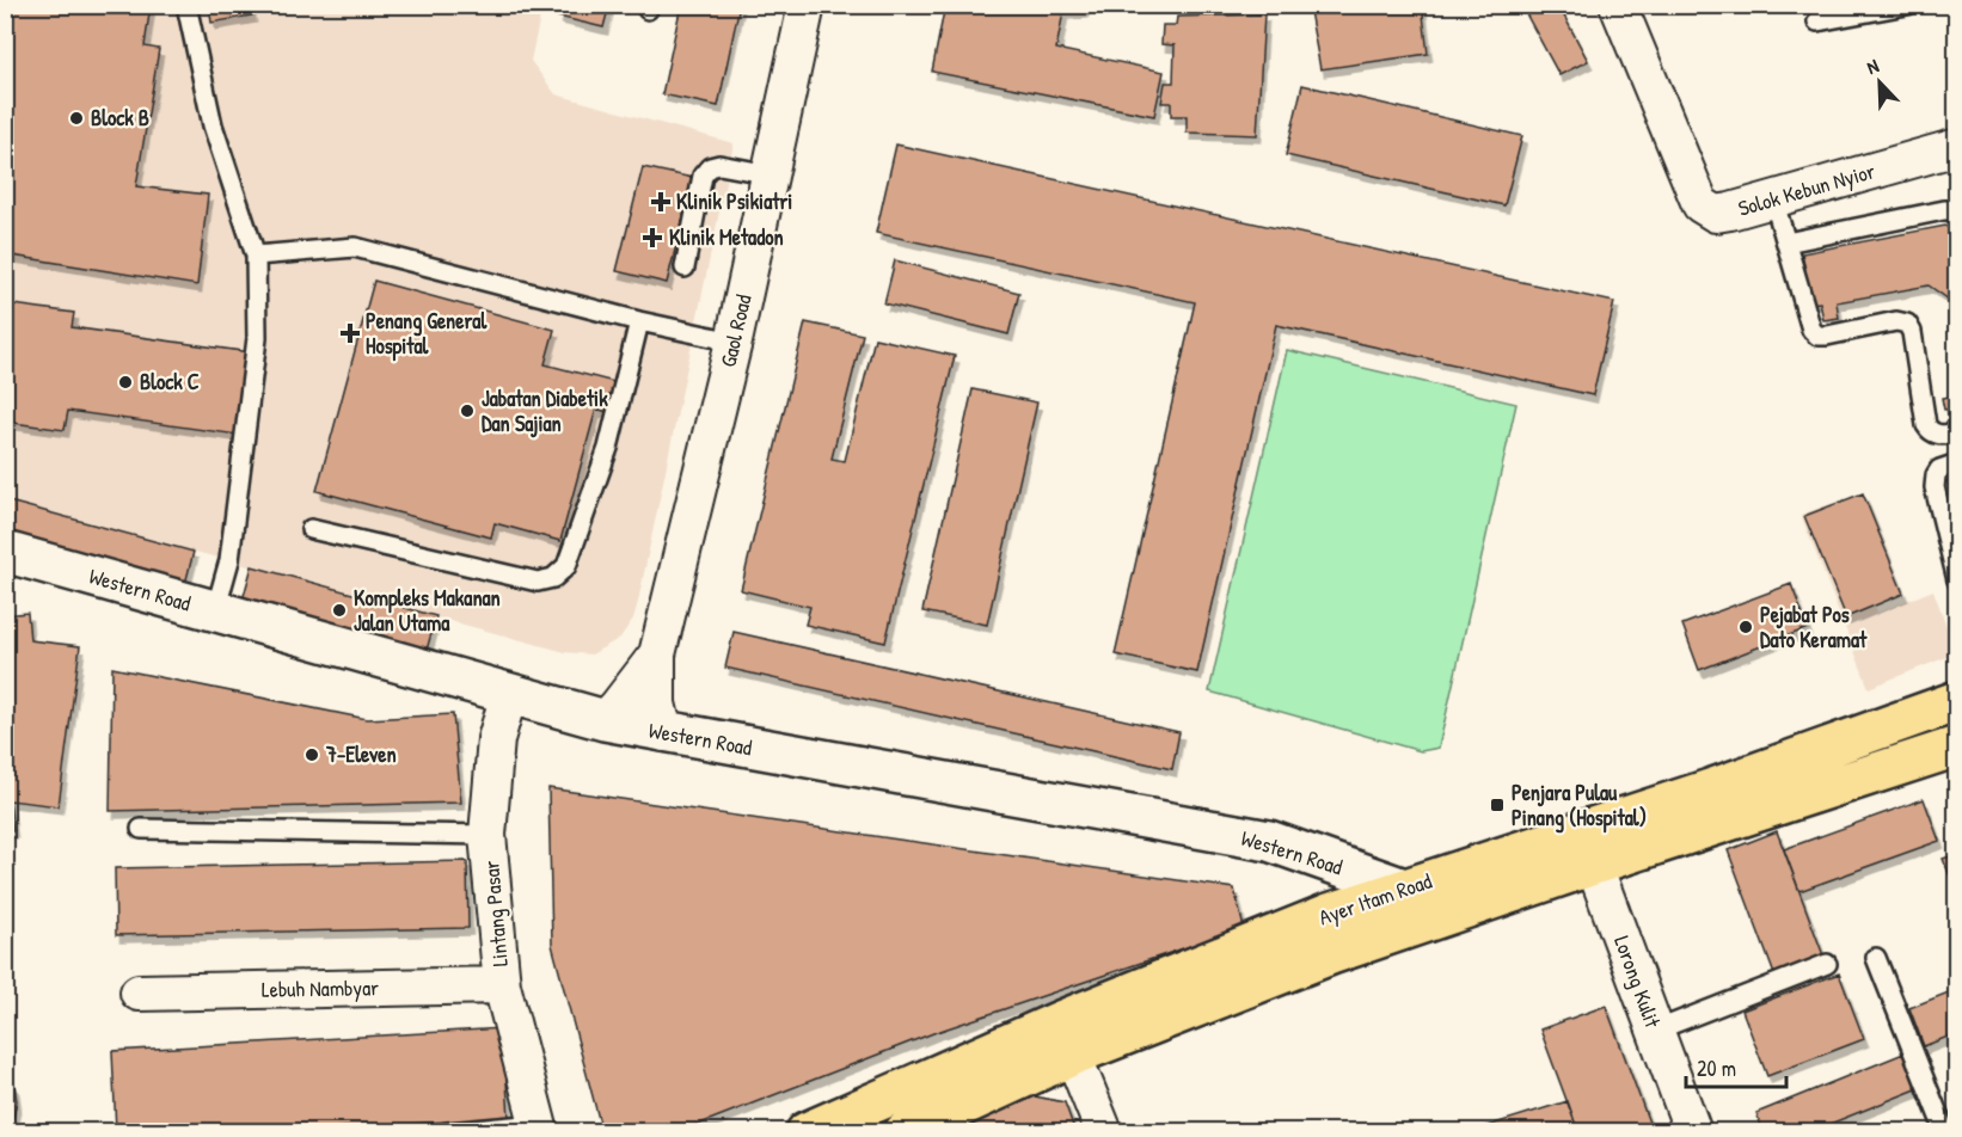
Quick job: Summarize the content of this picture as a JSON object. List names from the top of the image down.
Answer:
{
  "streets": {
    "main road": ["Ayer Itam Road"],
    "street": [
      "Solok Kebun Nyior",
      "Gaol Road",
      "Western Road",
      "Lintang Pasar",
      "Lorong Kulit",
      "Lebuh Nambyar"
    ]
  },
  "crossings": [
    ["Gaol Road", "Western Road"],
    ["Western Road", "Ayer Itam Road"],
    ["Western Road", "Lintang Pasar"],
    ["Ayer Itam Road", "Lorong Kulit"],
    ["Lintang Pasar", "Lebuh Nambyar"]
  ],
  "places": {
    "other": [
      "Block B",
      "Block C",
      "Jabatan Diabetik Dan Sajian",
      "Kompleks Makanan Jalan Utama",
      "Pejabat Pos Dato Keramat",
      "7-Eleven"
    ],
    "health": ["Klinik Psikiatri", "Klinik Metadon", "Penang General Hospital"],
    "transit": ["Penjara Pulau Pinang (Hospital)"]
  },
  "scale_bar": "20 m",
  "north": "top left"
}
